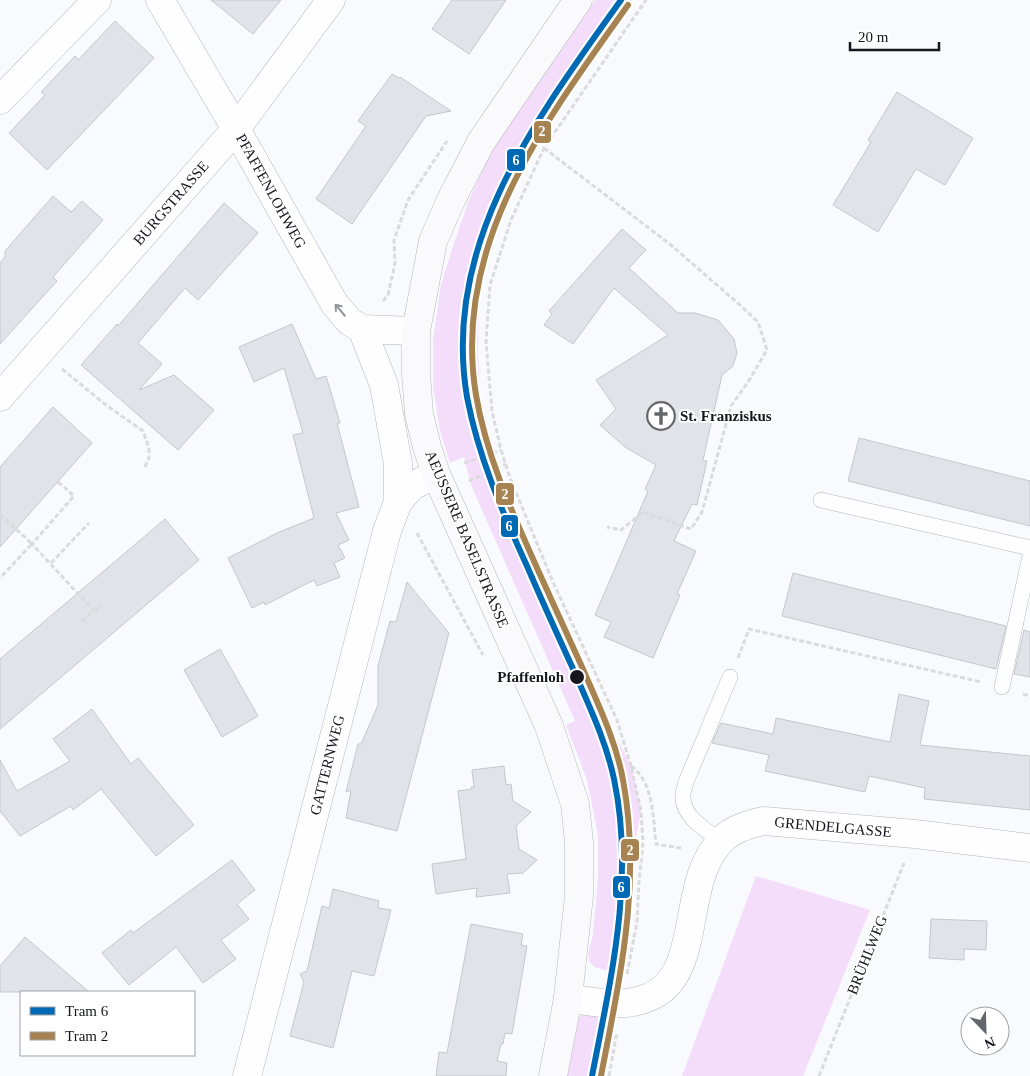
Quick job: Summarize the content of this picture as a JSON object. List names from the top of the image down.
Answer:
{
  "streets": {
    "main road": ["AEUSSERE BASELSTRASSE"],
    "street": [
      "PFAFFENLOHWEG",
      "BURGSTRASSE",
      "GATTERNWEG",
      "GRENDELGASSE"
    ],
    "path": ["BRÜHLWEG"]
  },
  "crossings": [
    ["PFAFFENLOHWEG", "BURGSTRASSE"],
    ["AEUSSERE BASELSTRASSE", "GATTERNWEG"],
    ["AEUSSERE BASELSTRASSE", "GRENDELGASSE"],
    ["GRENDELGASSE", "BRÜHLWEG"]
  ],
  "one_way": ["PFAFFENLOHWEG"],
  "places": {
    "church": ["St. Franziskus"],
    "other": ["Pfaffenloh"]
  },
  "lines": ["tram line 6", "tram line 2"],
  "legend": ["Tram 6", "Tram 2"],
  "scale_bar": "20 m",
  "north": "bottom right"
}
